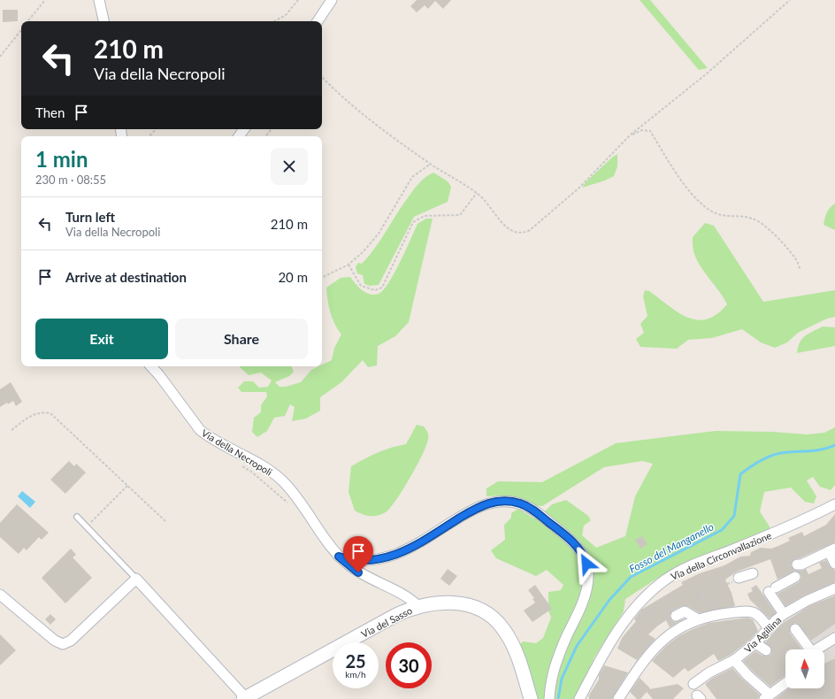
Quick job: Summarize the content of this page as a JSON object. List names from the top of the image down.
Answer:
{
  "streets": {
    "street": [
      "Via della Necropoli",
      "Via della Circonvallazione",
      "Via del Sasso",
      "Via Agillina"
    ]
  },
  "crossings": [
    ["Via della Necropoli", "Via del Sasso"]
  ],
  "water": ["Fosso del Manganello"],
  "north": "top",
  "page": {
    "turn": ["210 m", "Via della Necropoli"],
    "then": "Then",
    "heading": ["1 min", "230 m · 08:55"],
    "list": [
      {
        "name": "Turn left",
        "note": "Via della Necropoli",
        "value": "210 m"
      },
      {
        "name": "Arrive at destination",
        "value": "20 m"
      }
    ],
    "buttons": ["Exit", "Share"],
    "speed": "25 km/h",
    "limit": "30"
  }
}
